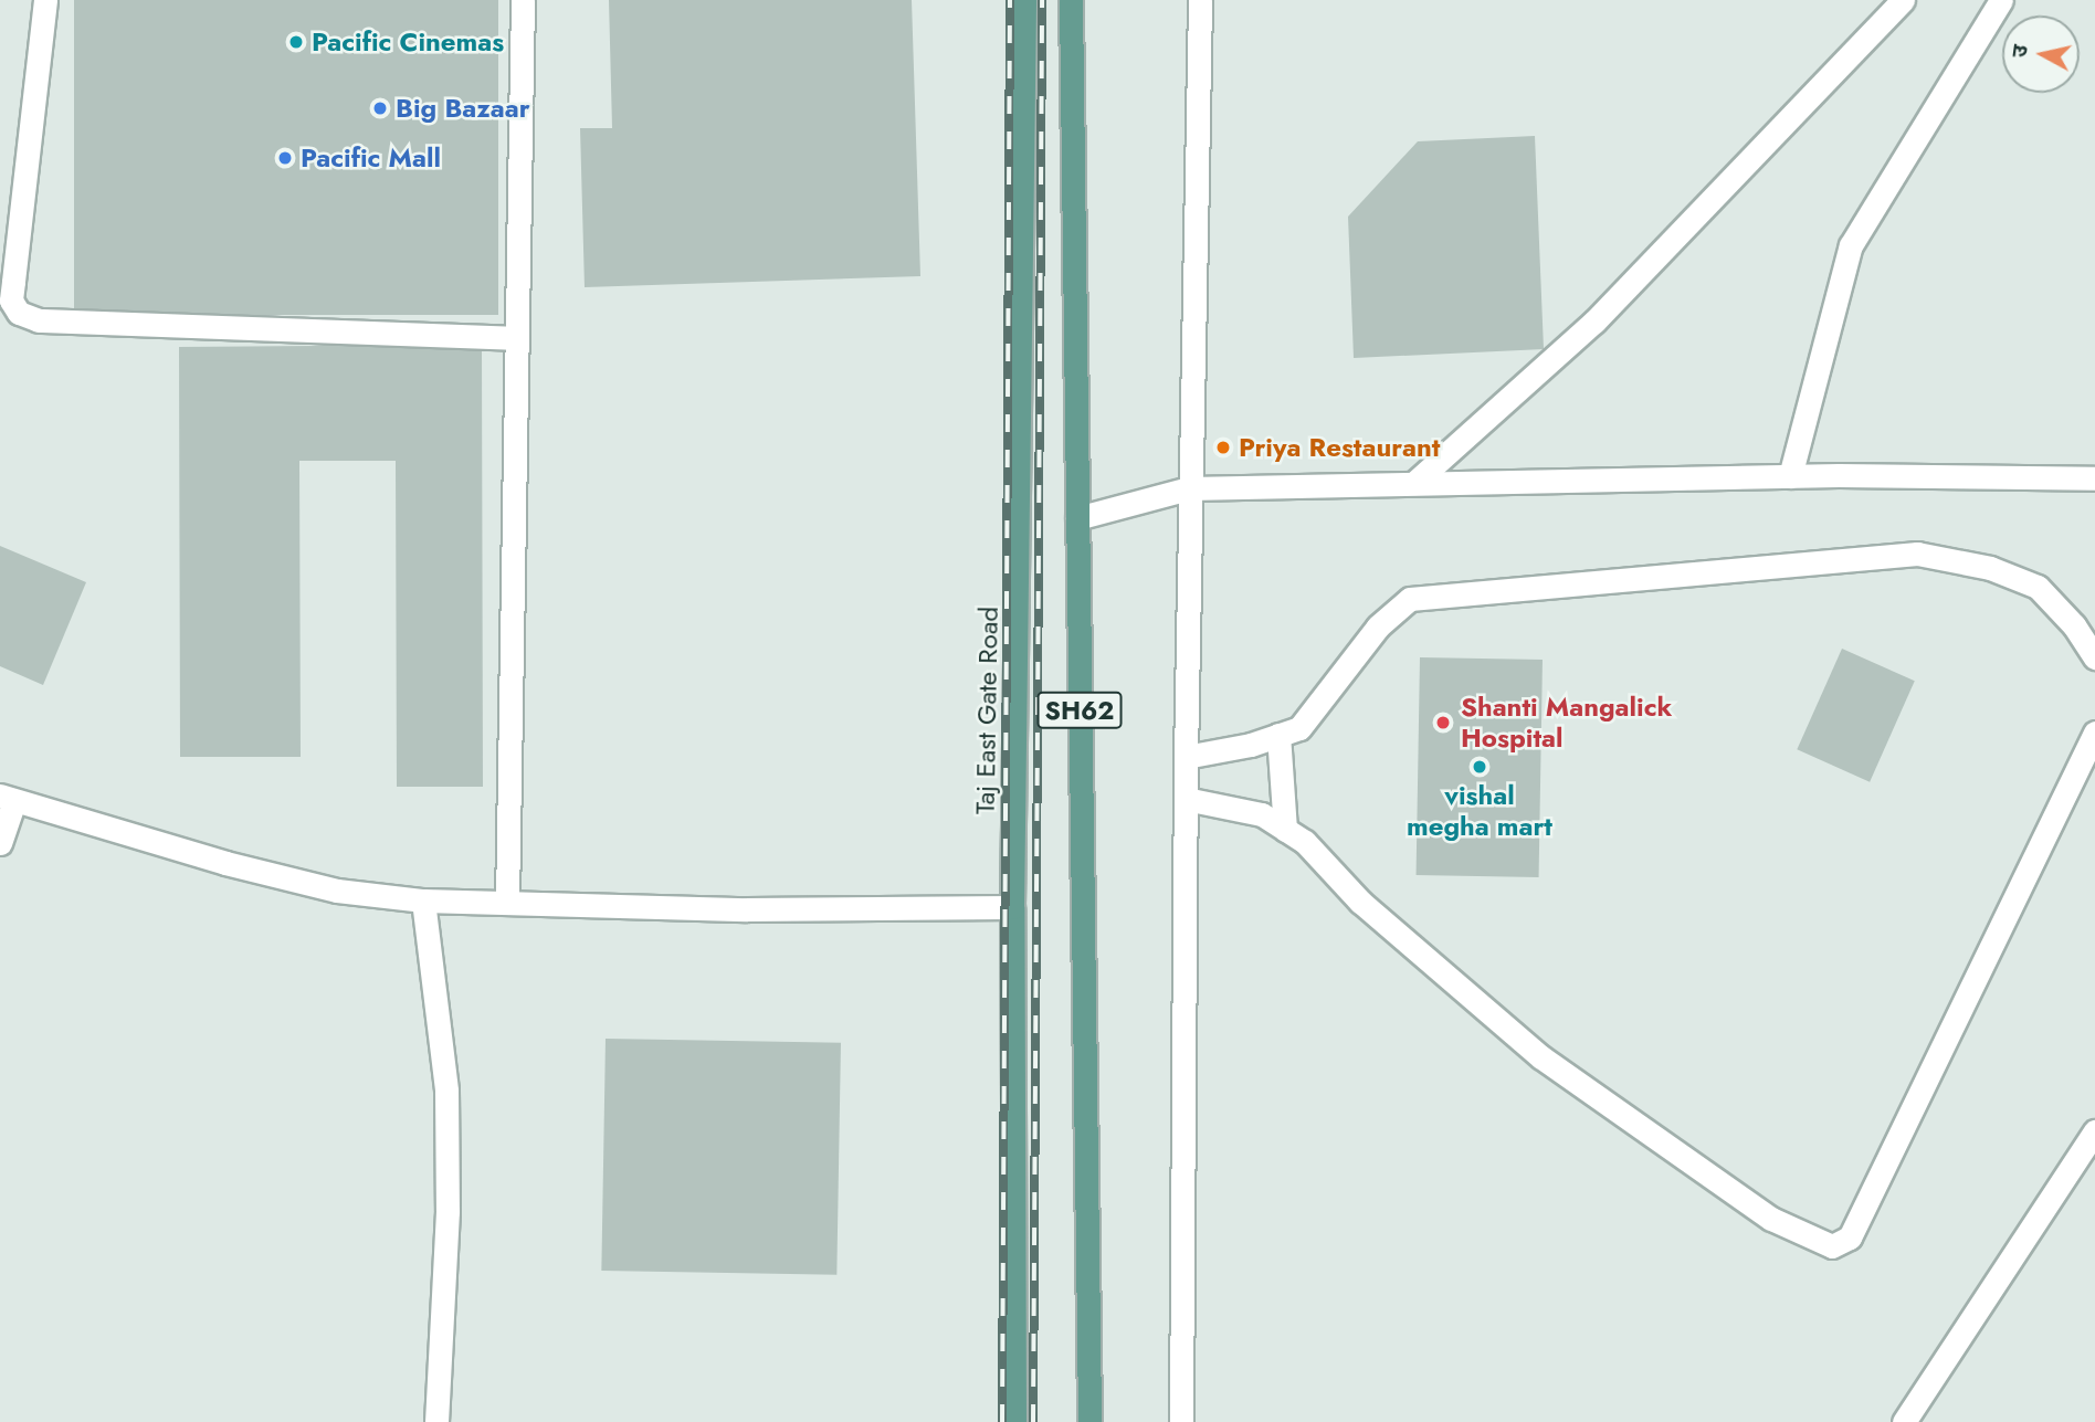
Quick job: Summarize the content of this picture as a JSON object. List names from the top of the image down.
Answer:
{
  "streets": {
    "main road": ["Taj East Gate Road", "SH62"]
  },
  "places": [
    "Pacific Cinemas",
    "Big Bazaar",
    "Pacific Mall",
    "Priya Restaurant",
    "Shanti Mangalick Hospital",
    "vishal megha mart"
  ],
  "north": "left"
}
